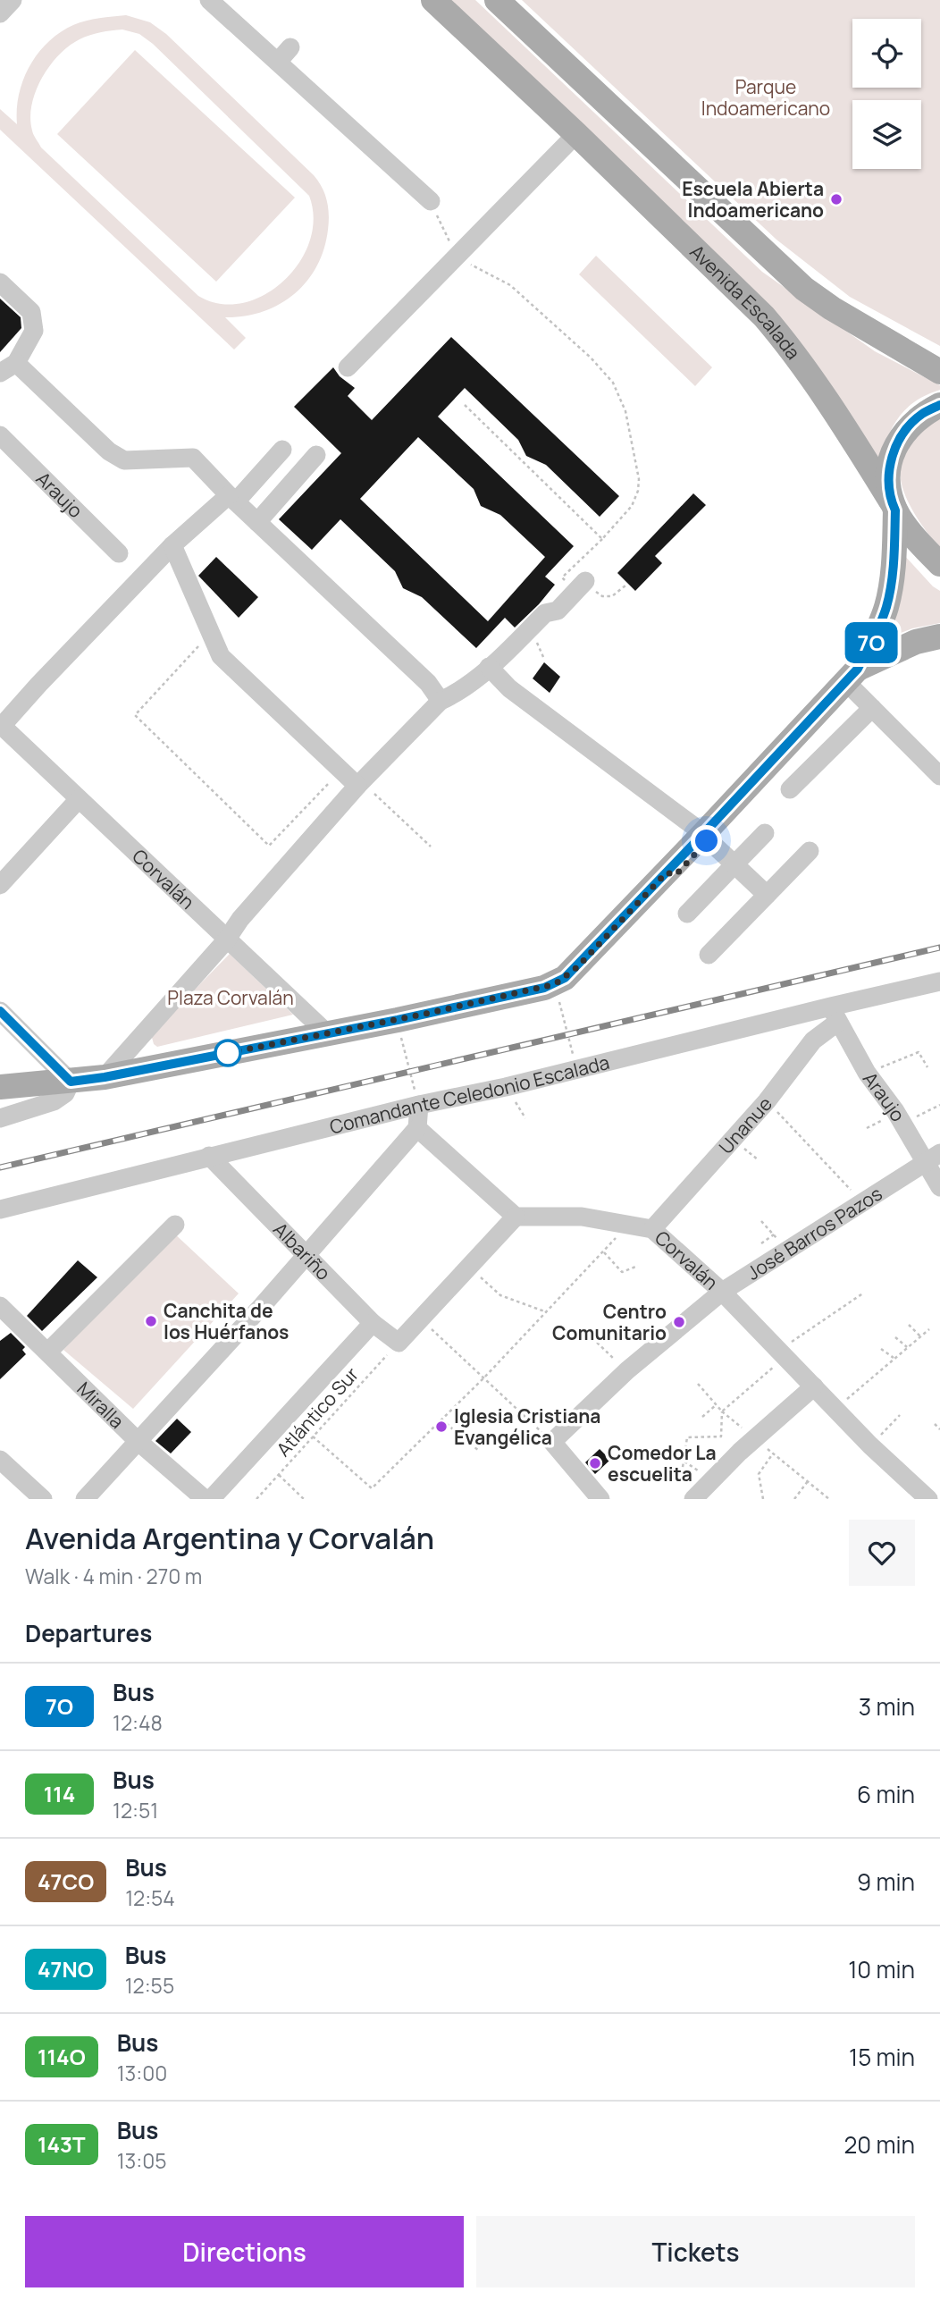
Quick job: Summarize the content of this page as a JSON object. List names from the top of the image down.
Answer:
{
  "streets": {
    "main road": ["Avenida Escalada"],
    "street": [
      "Araujo",
      "Corvalán",
      "Comandante Celedonio Escalada",
      "Unanue",
      "José Barros Pazos",
      "Albariño",
      "Miralla"
    ],
    "path": ["Atlántico Sur"]
  },
  "crossings": [
    ["Araujo", "Comandante Celedonio Escalada"],
    ["Araujo", "Unanue"],
    ["Araujo", "José Barros Pazos"],
    ["Corvalán", "Unanue"],
    ["Corvalán", "José Barros Pazos"],
    ["Comandante Celedonio Escalada", "Unanue"],
    ["Comandante Celedonio Escalada", "Albariño"],
    ["Albariño", "Atlántico Sur"]
  ],
  "parks": ["Parque Indoamericano", "Plaza Corvalán"],
  "places": [
    "Escuela Abierta Indoamericano",
    "Canchita de los Huérfanos",
    "Centro Comunitario",
    "Iglesia Cristiana Evangélica",
    "Comedor La escuelita"
  ],
  "lines": ["bus line 7O"],
  "page": {
    "on_map": "7O",
    "heading": [
      ["Avenida Argentina y Corvalán", "Walk · 4 min · 270 m"],
      "Departures"
    ],
    "list": [
      {
        "mark": "7O",
        "name": "Bus",
        "note": "12:48",
        "value": "3 min"
      },
      {
        "mark": "114",
        "name": "Bus",
        "note": "12:51",
        "value": "6 min"
      },
      {
        "mark": "47CO",
        "name": "Bus",
        "note": "12:54",
        "value": "9 min"
      },
      {
        "mark": "47NO",
        "name": "Bus",
        "note": "12:55",
        "value": "10 min"
      },
      {
        "mark": "114O",
        "name": "Bus",
        "note": "13:00",
        "value": "15 min"
      },
      {
        "mark": "143T",
        "name": "Bus",
        "note": "13:05",
        "value": "20 min"
      }
    ],
    "buttons": ["Directions", "Tickets"]
  }
}
